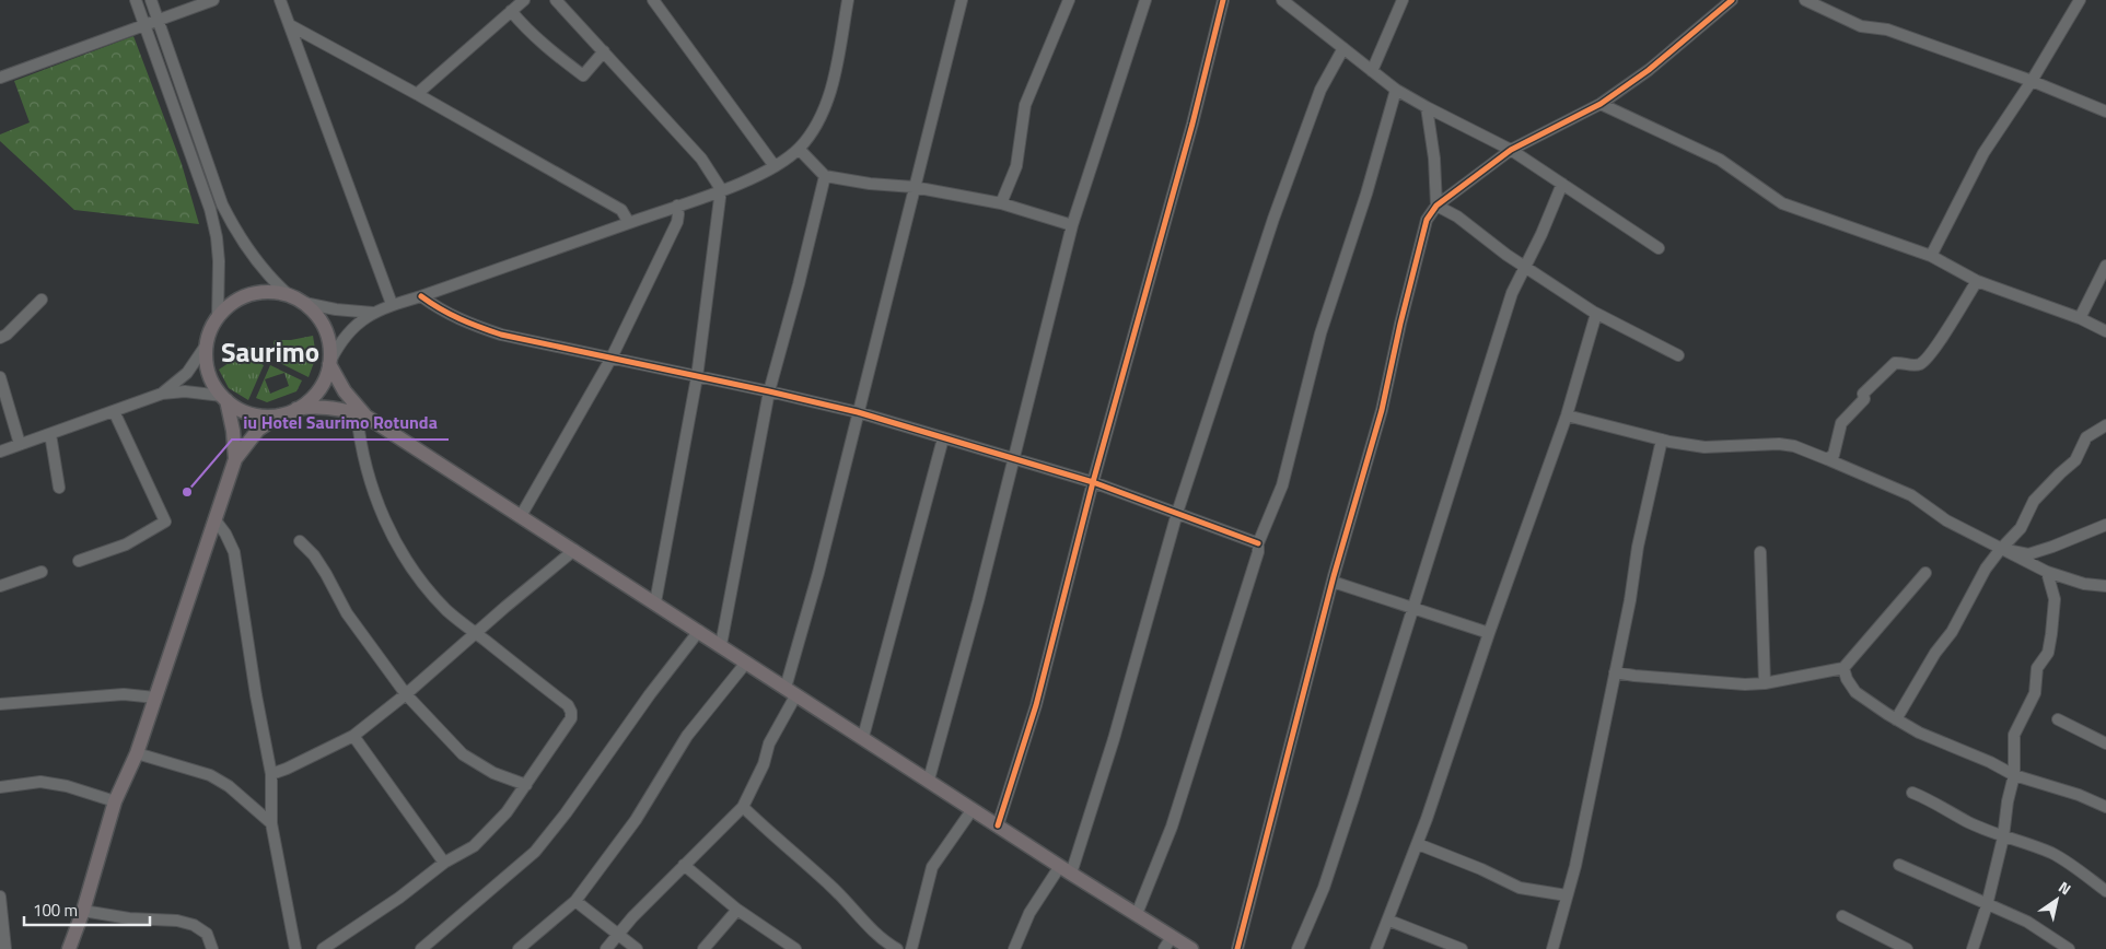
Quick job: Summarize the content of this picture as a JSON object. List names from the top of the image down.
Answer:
{
  "districts": ["Saurimo"],
  "places": ["iu Hotel Saurimo Rotunda"],
  "scale_bar": "100 m",
  "north": "top right"
}
